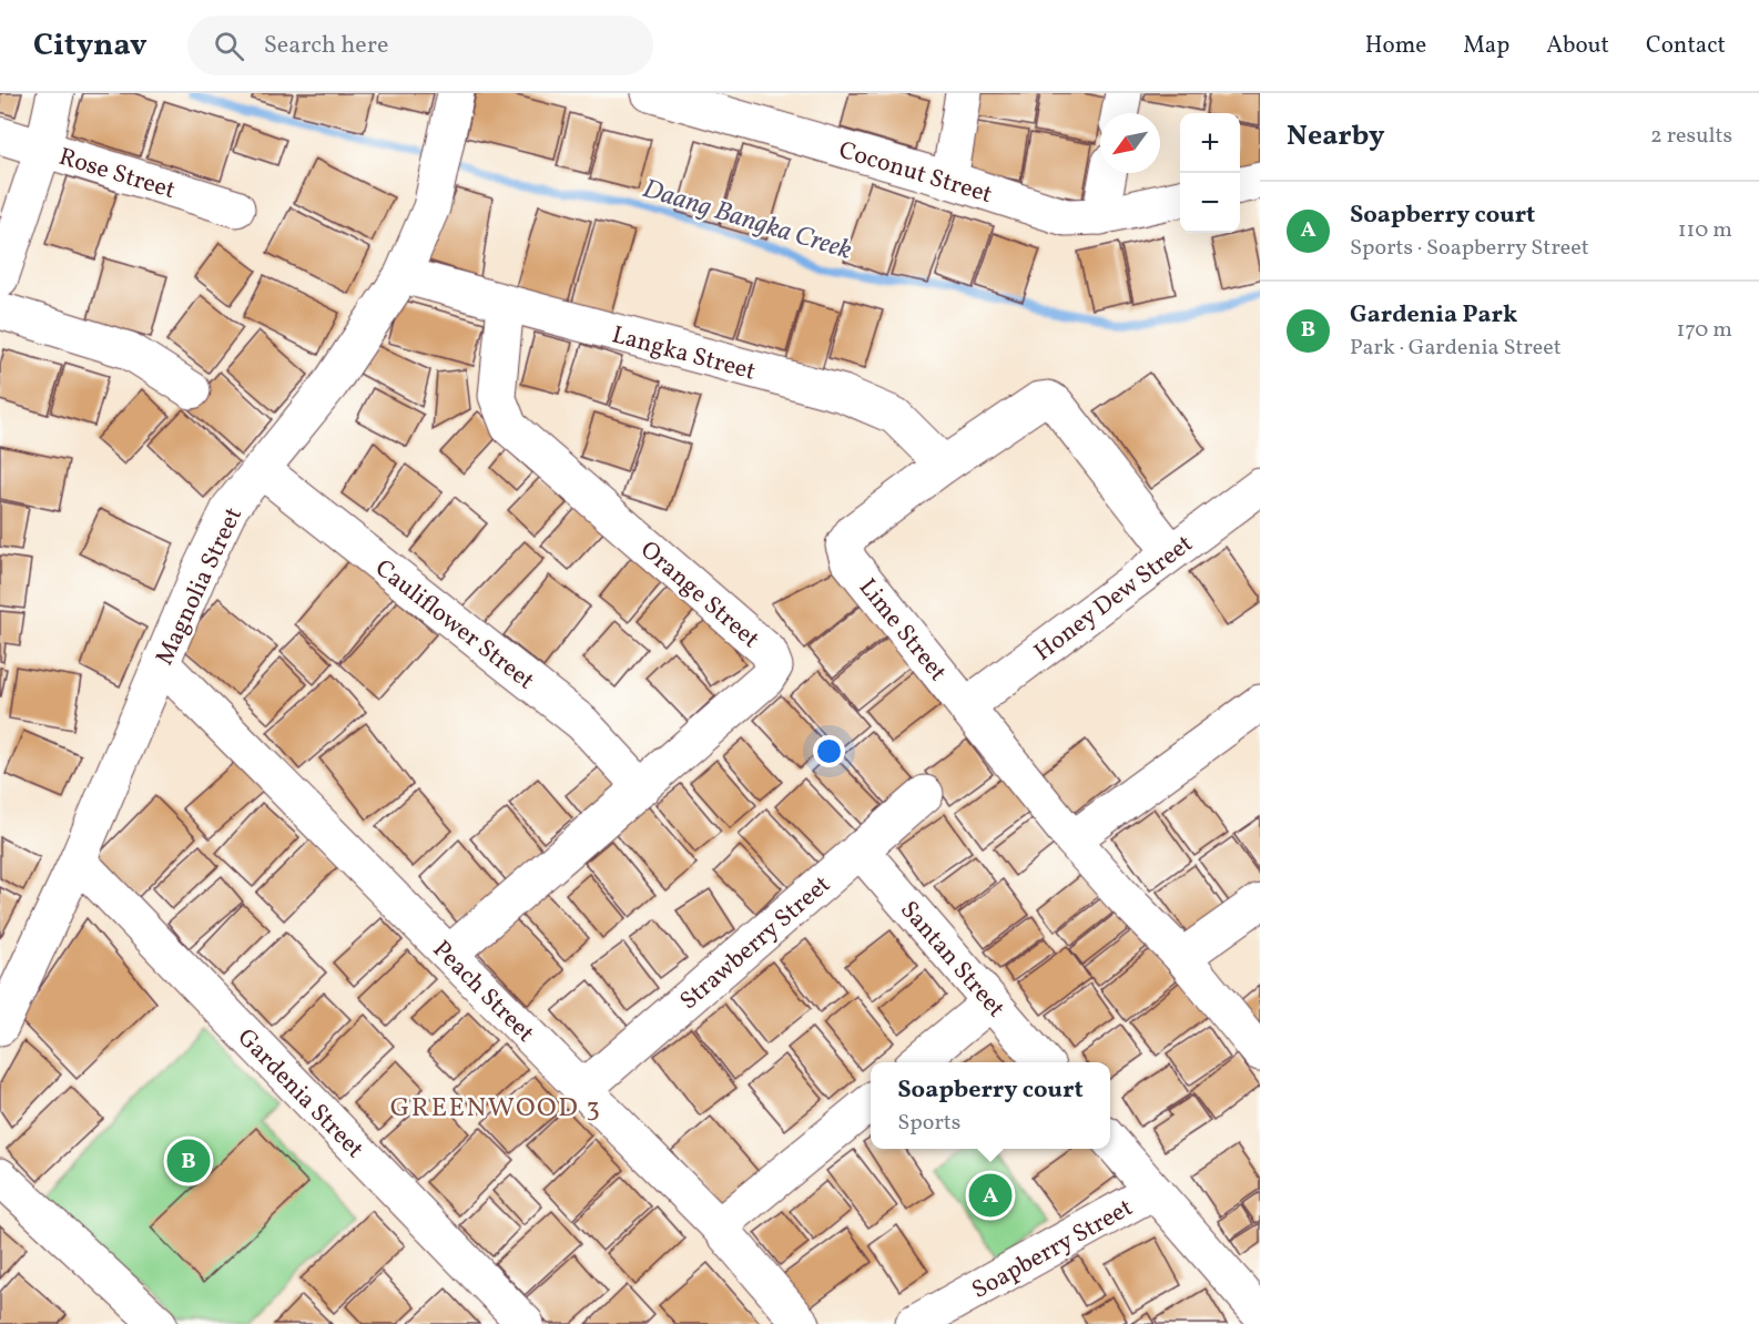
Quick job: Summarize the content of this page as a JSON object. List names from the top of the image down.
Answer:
{
  "streets": {
    "street": [
      "Coconut Street",
      "Rose Street",
      "Langka Street",
      "Magnolia Street",
      "Orange Street",
      "Honey Dew Street",
      "Cauliflower Street",
      "Lime Street",
      "Strawberry Street",
      "Santan Street",
      "Peach Street",
      "Gardenia Street",
      "Soapberry Street"
    ]
  },
  "crossings": [
    ["Langka Street", "Magnolia Street"],
    ["Langka Street", "Orange Street"],
    ["Langka Street", "Lime Street"],
    ["Magnolia Street", "Cauliflower Street"],
    ["Magnolia Street", "Peach Street"],
    ["Magnolia Street", "Gardenia Street"],
    ["Orange Street", "Cauliflower Street"],
    ["Orange Street", "Peach Street"],
    ["Honey Dew Street", "Lime Street"],
    ["Strawberry Street", "Santan Street"],
    ["Strawberry Street", "Peach Street"]
  ],
  "districts": ["GREENWOOD 3"],
  "water": ["Daang Bangka Creek"],
  "north": "bottom left",
  "page": {
    "header": "Citynav",
    "search": "Search here",
    "nav": [
      "Home",
      "Map",
      "About",
      "Contact"
    ],
    "heading": ["Nearby", "2 results"],
    "map_buttons": ["+", "−"],
    "list": [
      {
        "mark": "A",
        "name": "Soapberry court",
        "note": "Sports · Soapberry Street",
        "value": "110 m"
      },
      {
        "mark": "B",
        "name": "Gardenia Park",
        "note": "Park · Gardenia Street",
        "value": "170 m"
      }
    ],
    "popup": ["Soapberry court", "Sports"],
    "pins": ["B", "A"]
  }
}
